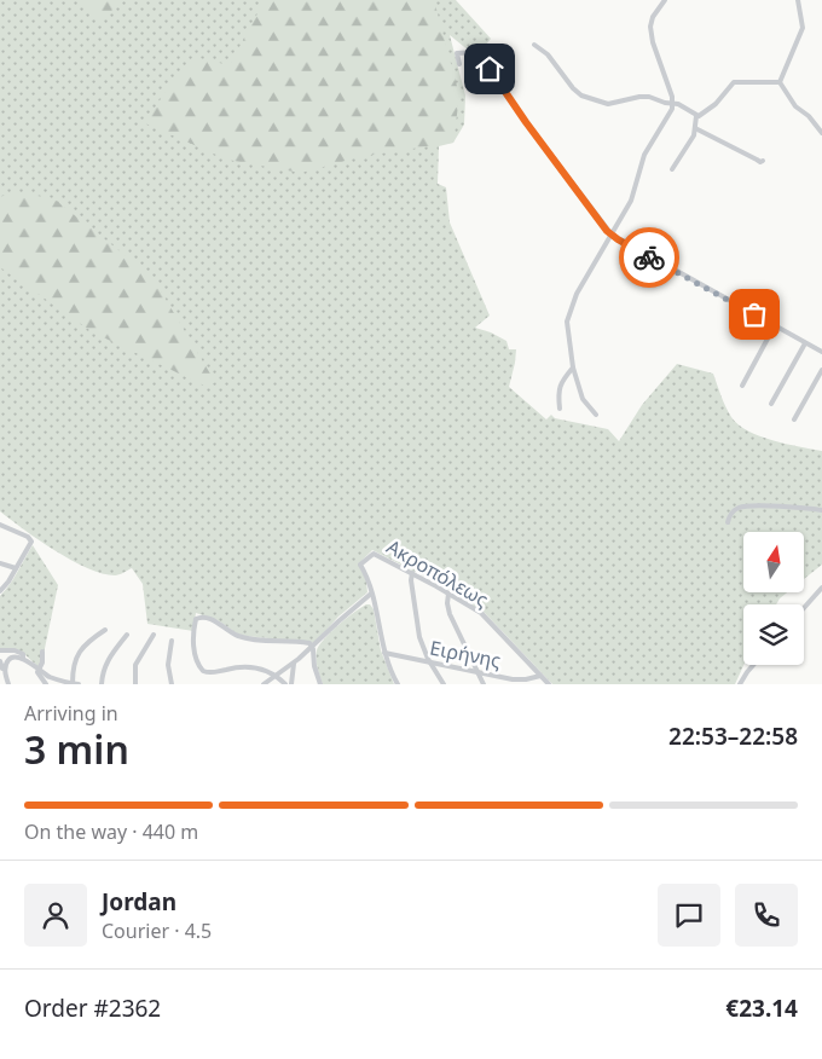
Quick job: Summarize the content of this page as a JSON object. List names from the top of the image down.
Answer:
{
  "streets": {
    "street": ["Ακροπόλεως", "Ειρήνης"]
  },
  "crossings": [
    ["Ακροπόλεως", "Ειρήνης"]
  ],
  "north": "top",
  "page": {
    "heading": ["3 min", "Arriving in", "22:53–22:58"],
    "panel": [
      "Jordan",
      "Courier · 4.5",
      "Order #2362",
      "€23.14"
    ],
    "bar": "On the way · 440 m"
  }
}
